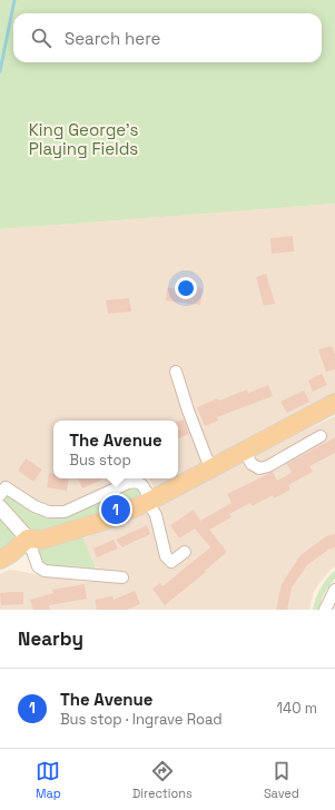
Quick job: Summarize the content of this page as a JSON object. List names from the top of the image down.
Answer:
{
  "parks": ["King George's Playing Fields"],
  "page": {
    "search": "Search here",
    "popup": ["The Avenue", "Bus stop"],
    "pins": "1",
    "heading": "Nearby",
    "list": [
      {
        "mark": "1",
        "name": "The Avenue",
        "note": "Bus stop · Ingrave Road",
        "value": "140 m"
      }
    ],
    "nav": ["Map", "Directions", "Saved"]
  }
}
